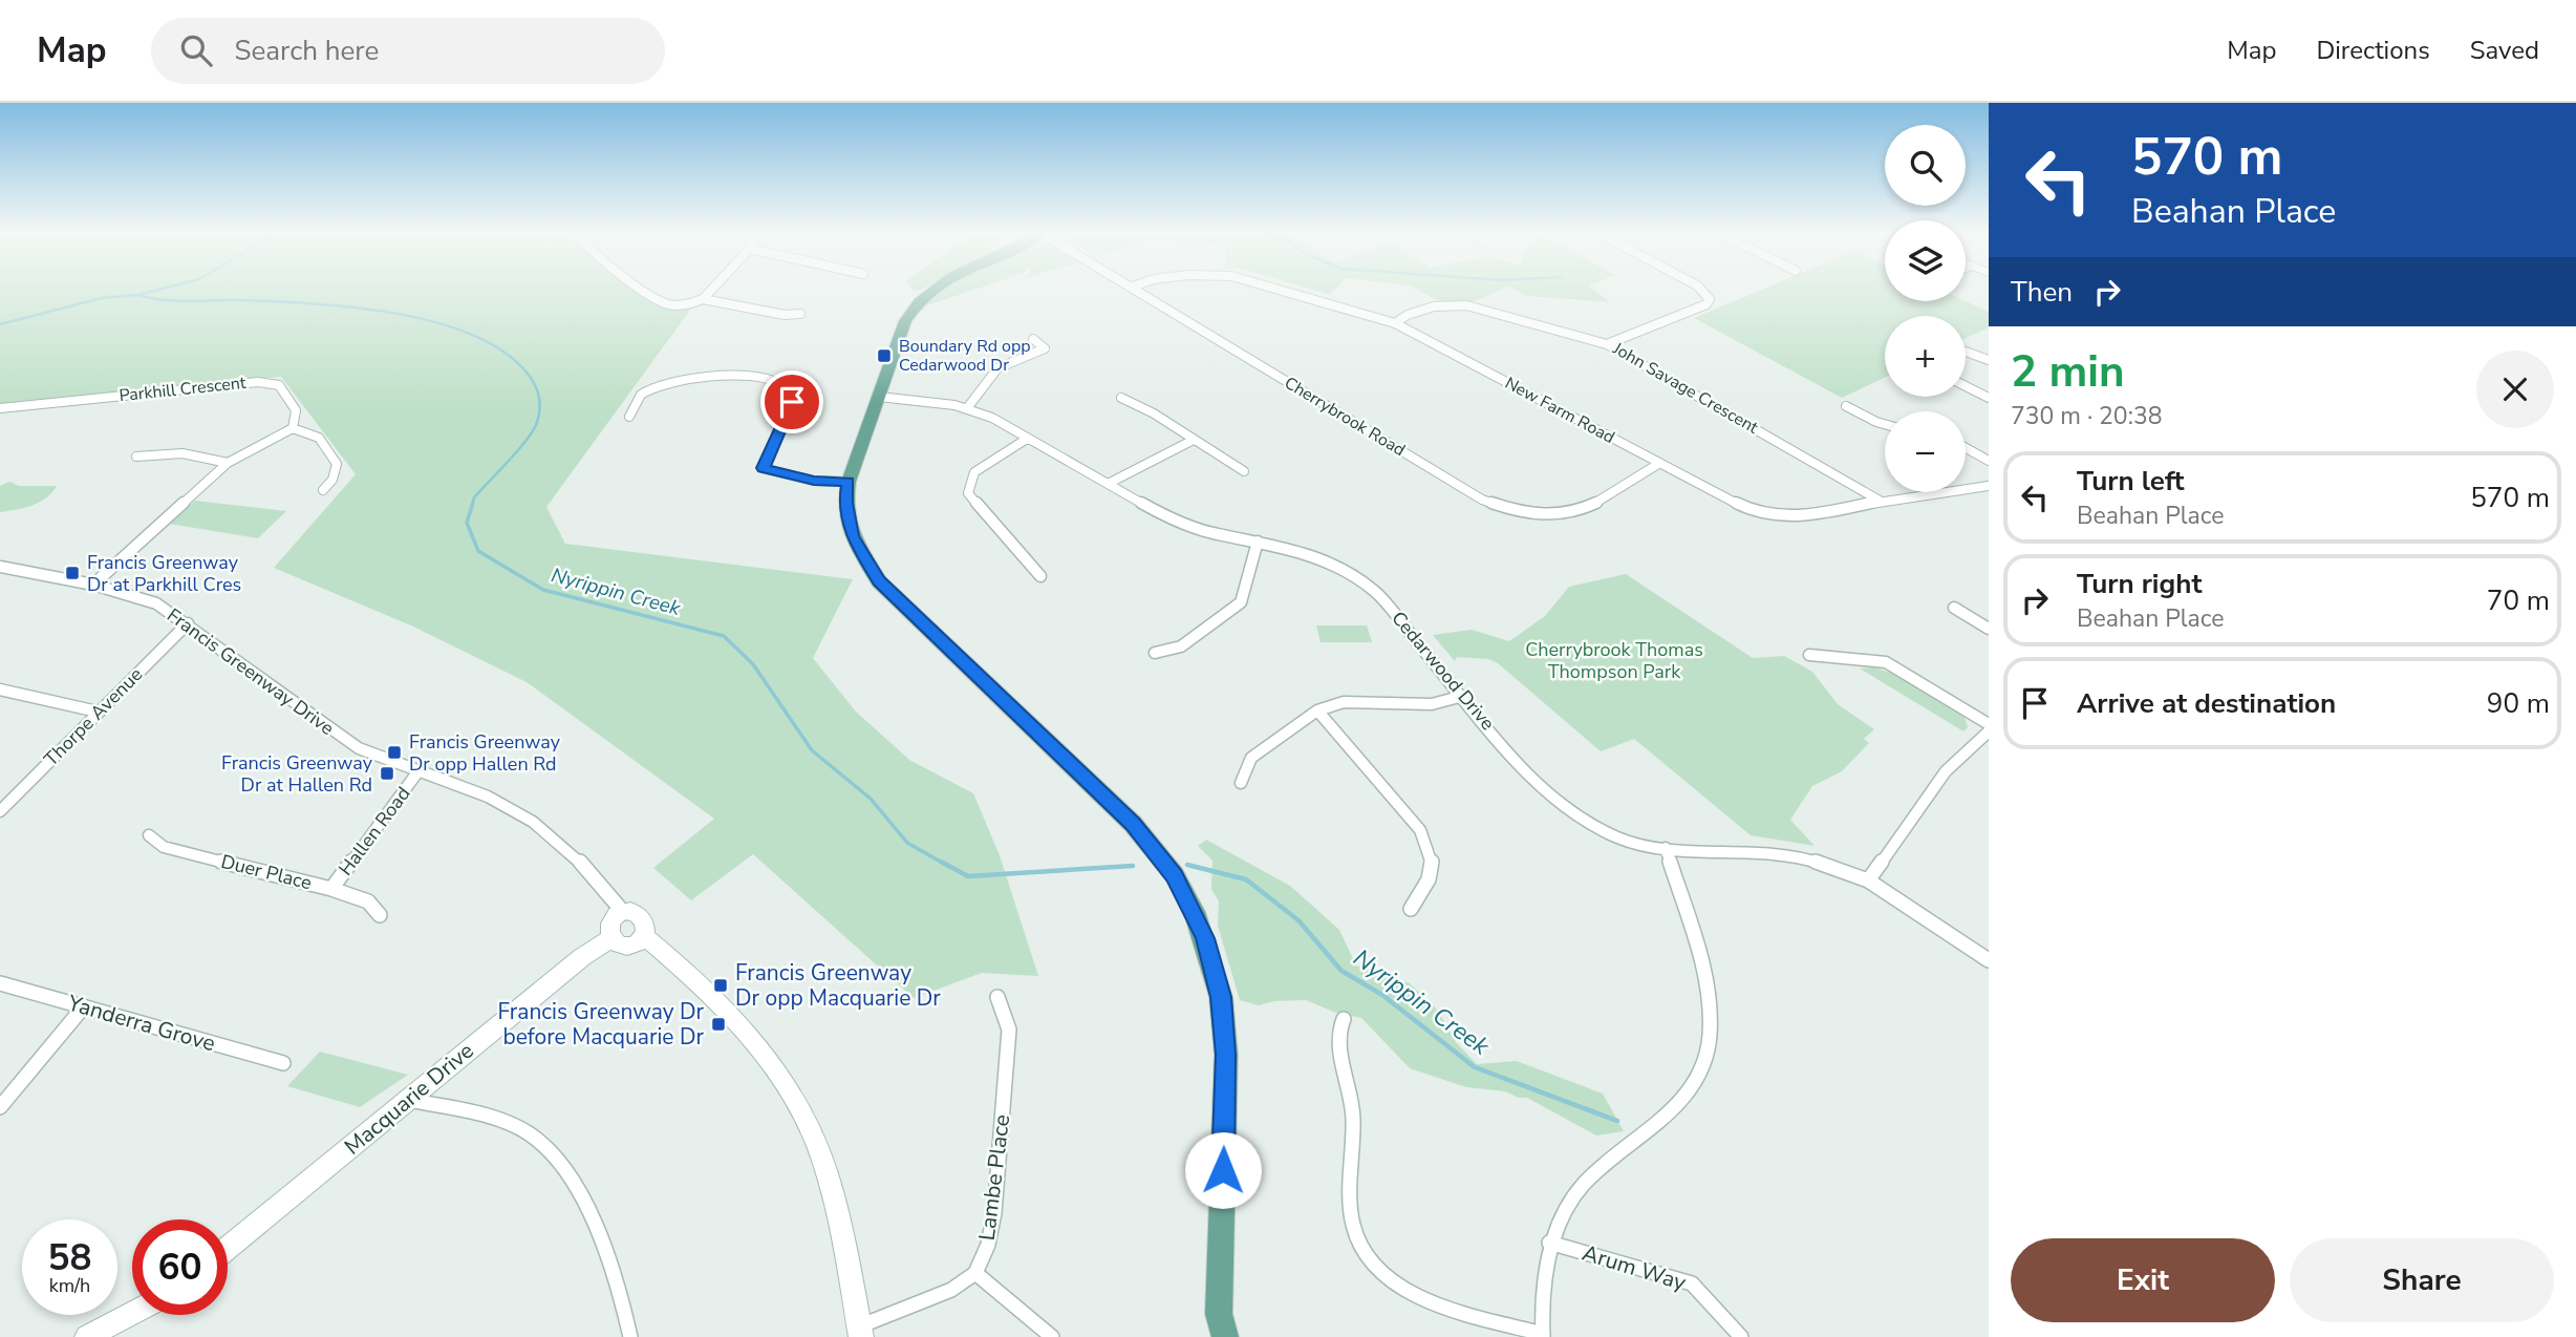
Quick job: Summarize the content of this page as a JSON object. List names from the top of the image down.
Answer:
{
  "streets": {
    "main road": ["Macquarie Drive"],
    "street": [
      "John Savage Crescent",
      "Parkhill Crescent",
      "New Farm Road",
      "Cherrybrook Road",
      "Cedarwood Drive",
      "Francis Greenway Drive",
      "Thorpe Avenue",
      "Hallen Road",
      "Duer Place",
      "Yanderra Grove",
      "Lambe Place",
      "Arum Way"
    ]
  },
  "crossings": [
    ["John Savage Crescent", "New Farm Road"],
    ["New Farm Road", "Cherrybrook Road"],
    ["Francis Greenway Drive", "Thorpe Avenue"],
    ["Francis Greenway Drive", "Hallen Road"],
    ["Francis Greenway Drive", "Macquarie Drive"],
    ["Hallen Road", "Duer Place"]
  ],
  "water": ["Nyrippin Creek"],
  "parks": ["Cherrybrook Thomas Thompson Park"],
  "places": {
    "transit": [
      "Boundary Rd opp Cedarwood Dr",
      "Francis Greenway Dr at Parkhill Cres",
      "Francis Greenway Dr opp Hallen Rd",
      "Francis Greenway Dr at Hallen Rd",
      "Francis Greenway Dr opp Macquarie Dr",
      "Francis Greenway Dr before Macquarie Dr"
    ]
  },
  "page": {
    "header": "Map",
    "search": "Search here",
    "nav": ["Map", "Directions", "Saved"],
    "turn": ["570 m", "Beahan Place"],
    "map_buttons": ["+", "−"],
    "then": "Then",
    "heading": ["2 min", "730 m · 20:38"],
    "list": [
      {
        "name": "Turn left",
        "note": "Beahan Place",
        "value": "570 m"
      },
      {
        "name": "Turn right",
        "note": "Beahan Place",
        "value": "70 m"
      },
      {
        "name": "Arrive at destination",
        "value": "90 m"
      }
    ],
    "speed": "58 km/h",
    "limit": "60",
    "buttons": ["Exit", "Share"]
  }
}
